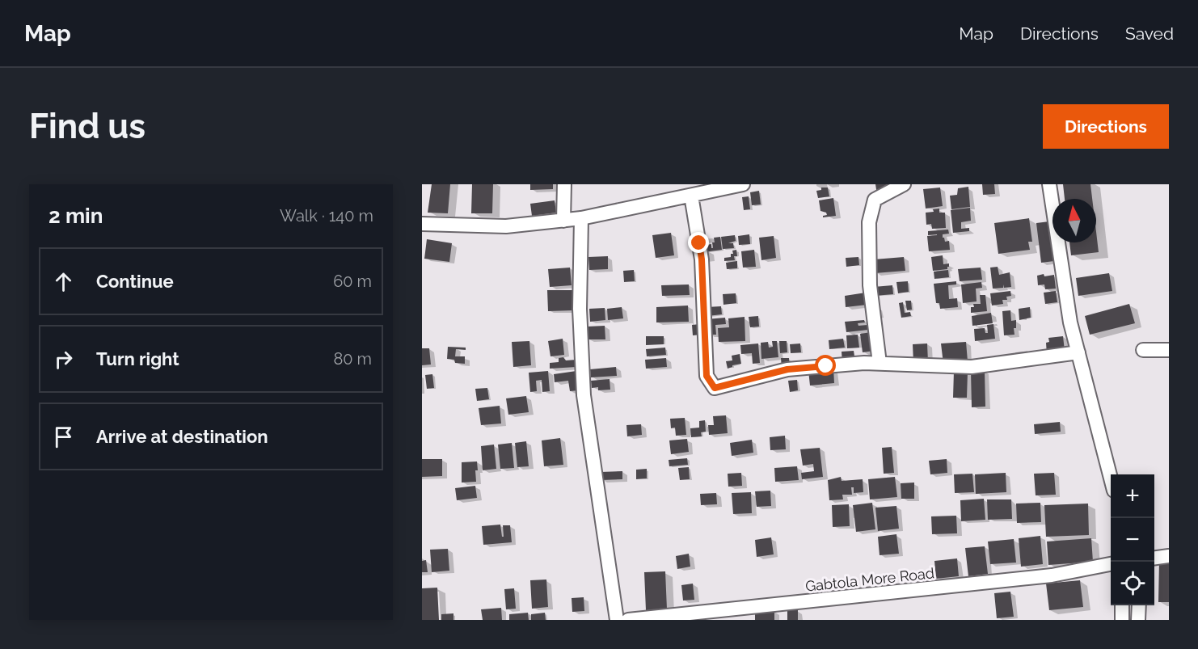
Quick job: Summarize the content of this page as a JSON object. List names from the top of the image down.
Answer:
{
  "streets": {
    "street": ["Gabtola More Road"]
  },
  "north": "top",
  "page": {
    "header": "Map",
    "nav": ["Map", "Directions", "Saved"],
    "buttons": "Directions",
    "title": "Find us",
    "heading": ["2 min", "Walk · 140 m"],
    "list": [
      ["Continue", "60 m"],
      ["Turn right", "80 m"],
      "Arrive at destination"
    ],
    "map_buttons": ["+", "−"]
  }
}
